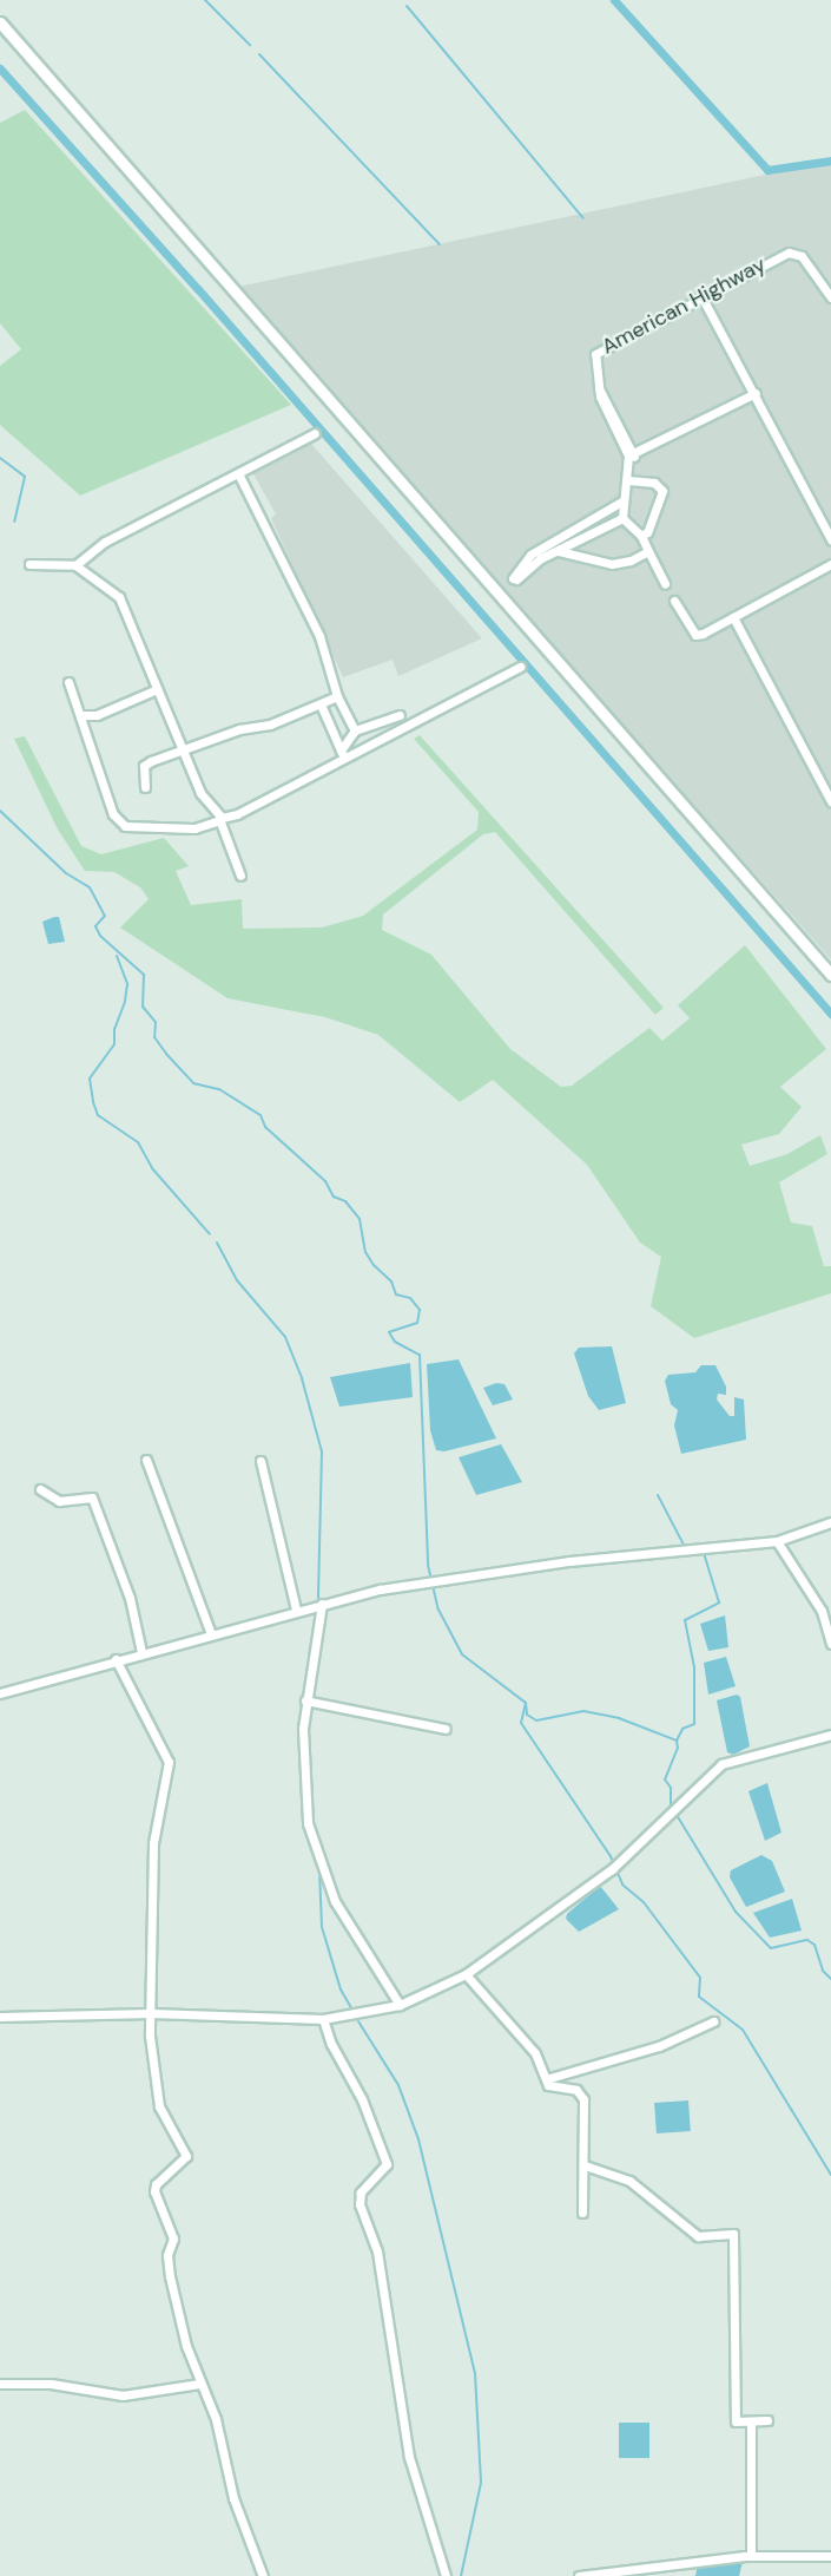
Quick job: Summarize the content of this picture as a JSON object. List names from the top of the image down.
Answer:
{
  "streets": {
    "street": ["American Highway"]
  }
}
